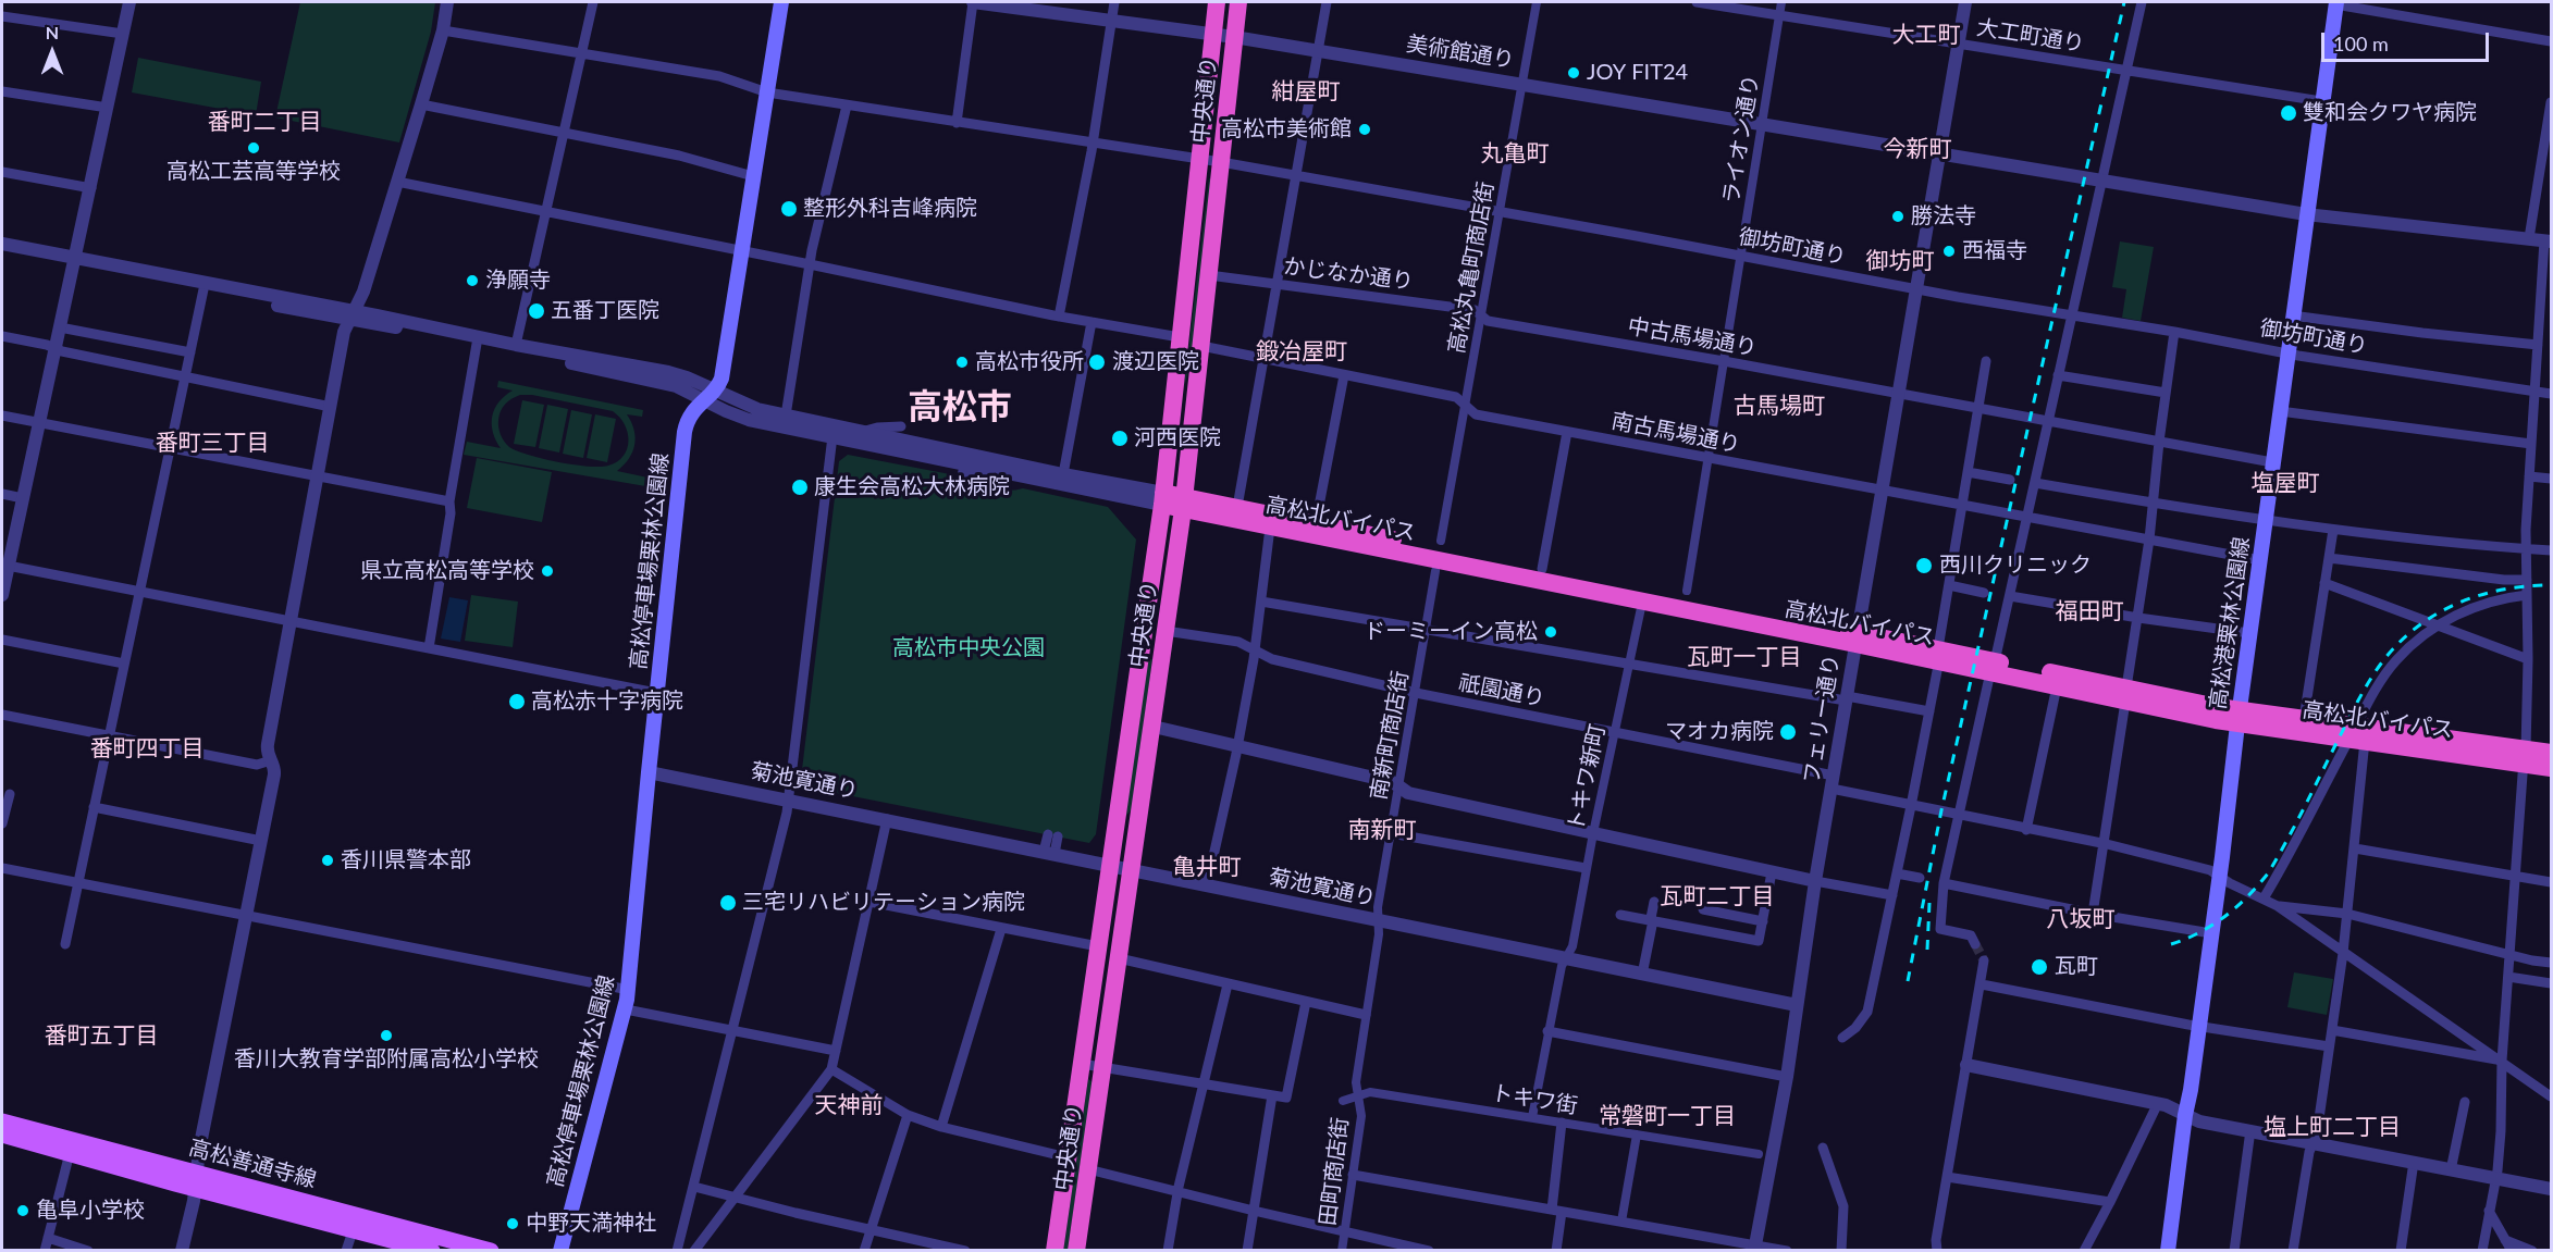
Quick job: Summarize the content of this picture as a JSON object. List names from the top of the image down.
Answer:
{
  "streets": {
    "highway": ["中央通り", "高松北バイパス"],
    "main road": ["高松停車場栗林公園線", "高松港栗林公園線", "高松善通寺線"],
    "street": [
      "大工町通り",
      "美術館通り",
      "ライオン通り",
      "御坊町通り",
      "高松丸亀町商店街",
      "かじなか通り",
      "中古馬場通り",
      "南古馬場通り",
      "祇園通り",
      "フェリー通り",
      "南新町商店街",
      "トキワ新町",
      "菊池寛通り",
      "トキワ街",
      "田町商店街"
    ]
  },
  "crossings": [
    ["大工町通り", "ライオン通り"],
    ["大工町通り", "高松港栗林公園線"],
    ["大工町通り", "フェリー通り"],
    ["美術館通り", "中央通り"],
    ["美術館通り", "ライオン通り"],
    ["美術館通り", "高松丸亀町商店街"],
    ["美術館通り", "高松港栗林公園線"],
    ["美術館通り", "フェリー通り"],
    ["中央通り", "御坊町通り"],
    ["中央通り", "かじなか通り"],
    ["中央通り", "南古馬場通り"],
    ["中央通り", "高松北バイパス"],
    ["中央通り", "祇園通り"],
    ["中央通り", "菊池寛通り"],
    ["ライオン通り", "御坊町通り"],
    ["ライオン通り", "中古馬場通り"],
    ["ライオン通り", "南古馬場通り"],
    ["御坊町通り", "高松丸亀町商店街"],
    ["御坊町通り", "高松停車場栗林公園線"],
    ["御坊町通り", "高松港栗林公園線"],
    ["御坊町通り", "フェリー通り"],
    ["高松丸亀町商店街", "かじなか通り"],
    ["高松丸亀町商店街", "中古馬場通り"],
    ["高松丸亀町商店街", "南古馬場通り"],
    ["かじなか通り", "中古馬場通り"],
    ["中古馬場通り", "高松港栗林公園線"],
    ["中古馬場通り", "フェリー通り"],
    ["南古馬場通り", "高松港栗林公園線"],
    ["南古馬場通り", "フェリー通り"],
    ["高松北バイパス", "高松港栗林公園線"],
    ["高松北バイパス", "フェリー通り"],
    ["高松北バイパス", "トキワ新町"],
    ["高松停車場栗林公園線", "菊池寛通り"],
    ["高松港栗林公園線", "祇園通り"],
    ["祇園通り", "フェリー通り"],
    ["祇園通り", "南新町商店街"],
    ["祇園通り", "トキワ新町"],
    ["フェリー通り", "菊池寛通り"],
    ["南新町商店街", "菊池寛通り"],
    ["トキワ新町", "菊池寛通り"],
    ["トキワ新町", "トキワ街"],
    ["トキワ街", "田町商店街"]
  ],
  "districts": [
    "大工町",
    "紺屋町",
    "番町二丁目",
    "今新町",
    "丸亀町",
    "御坊町",
    "鍛冶屋町",
    "古馬場町",
    "高松市",
    "番町三丁目",
    "塩屋町",
    "福田町",
    "瓦町一丁目",
    "番町四丁目",
    "南新町",
    "亀井町",
    "瓦町二丁目",
    "八坂町",
    "番町五丁目",
    "天神前",
    "常磐町一丁目",
    "塩上町二丁目"
  ],
  "parks": ["高松市中央公園"],
  "places": [
    "JOY FIT24",
    "雙和会クワヤ病院",
    "高松市美術館",
    "高松工芸高等学校",
    "整形外科吉峰病院",
    "勝法寺",
    "西福寺",
    "浄願寺",
    "五番丁医院",
    "高松市役所",
    "渡辺医院",
    "河西医院",
    "康生会高松大林病院",
    "西川クリニック",
    "県立高松高等学校",
    "ドーミーイン高松",
    "高松赤十字病院",
    "マオカ病院",
    "香川県警本部",
    "三宅リハビリテーション病院",
    "瓦町",
    "香川大教育学部附属高松小学校",
    "亀阜小学校",
    "中野天満神社"
  ],
  "scale_bar": "100 m",
  "north": "top"
}
